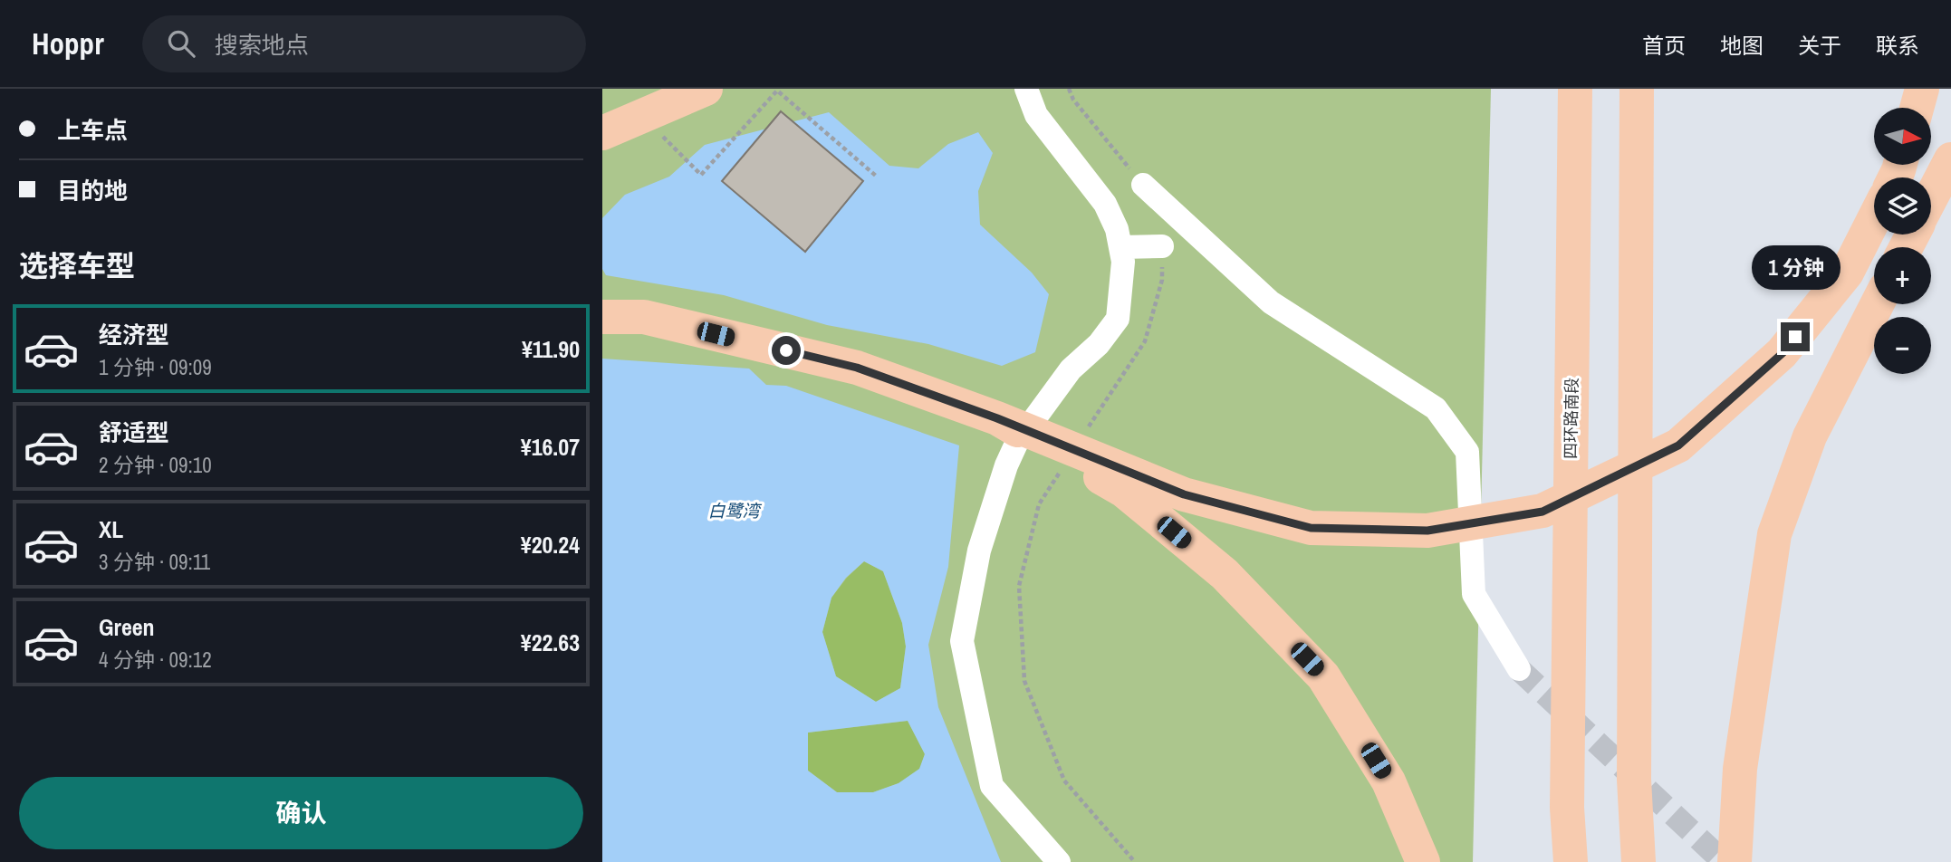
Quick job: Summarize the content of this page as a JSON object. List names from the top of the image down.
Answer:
{
  "streets": {
    "highway": ["四环路南段"]
  },
  "water": ["白鹭湾"],
  "north": "right",
  "page": {
    "header": "Hoppr",
    "search": "搜索地点",
    "nav": [
      "首页",
      "地图",
      "关于",
      "联系"
    ],
    "banner": ["上车点", "目的地"],
    "map_buttons": ["+", "−"],
    "heading": "选择车型",
    "bubble": "1 分钟",
    "list": [
      {
        "name": "经济型",
        "note": "1 分钟 · 09:09",
        "value": "¥11.90"
      },
      {
        "name": "舒适型",
        "note": "2 分钟 · 09:10",
        "value": "¥16.07"
      },
      {
        "name": "XL",
        "note": "3 分钟 · 09:11",
        "value": "¥20.24"
      },
      {
        "name": "Green",
        "note": "4 分钟 · 09:12",
        "value": "¥22.63"
      }
    ],
    "buttons": "确认"
  }
}
